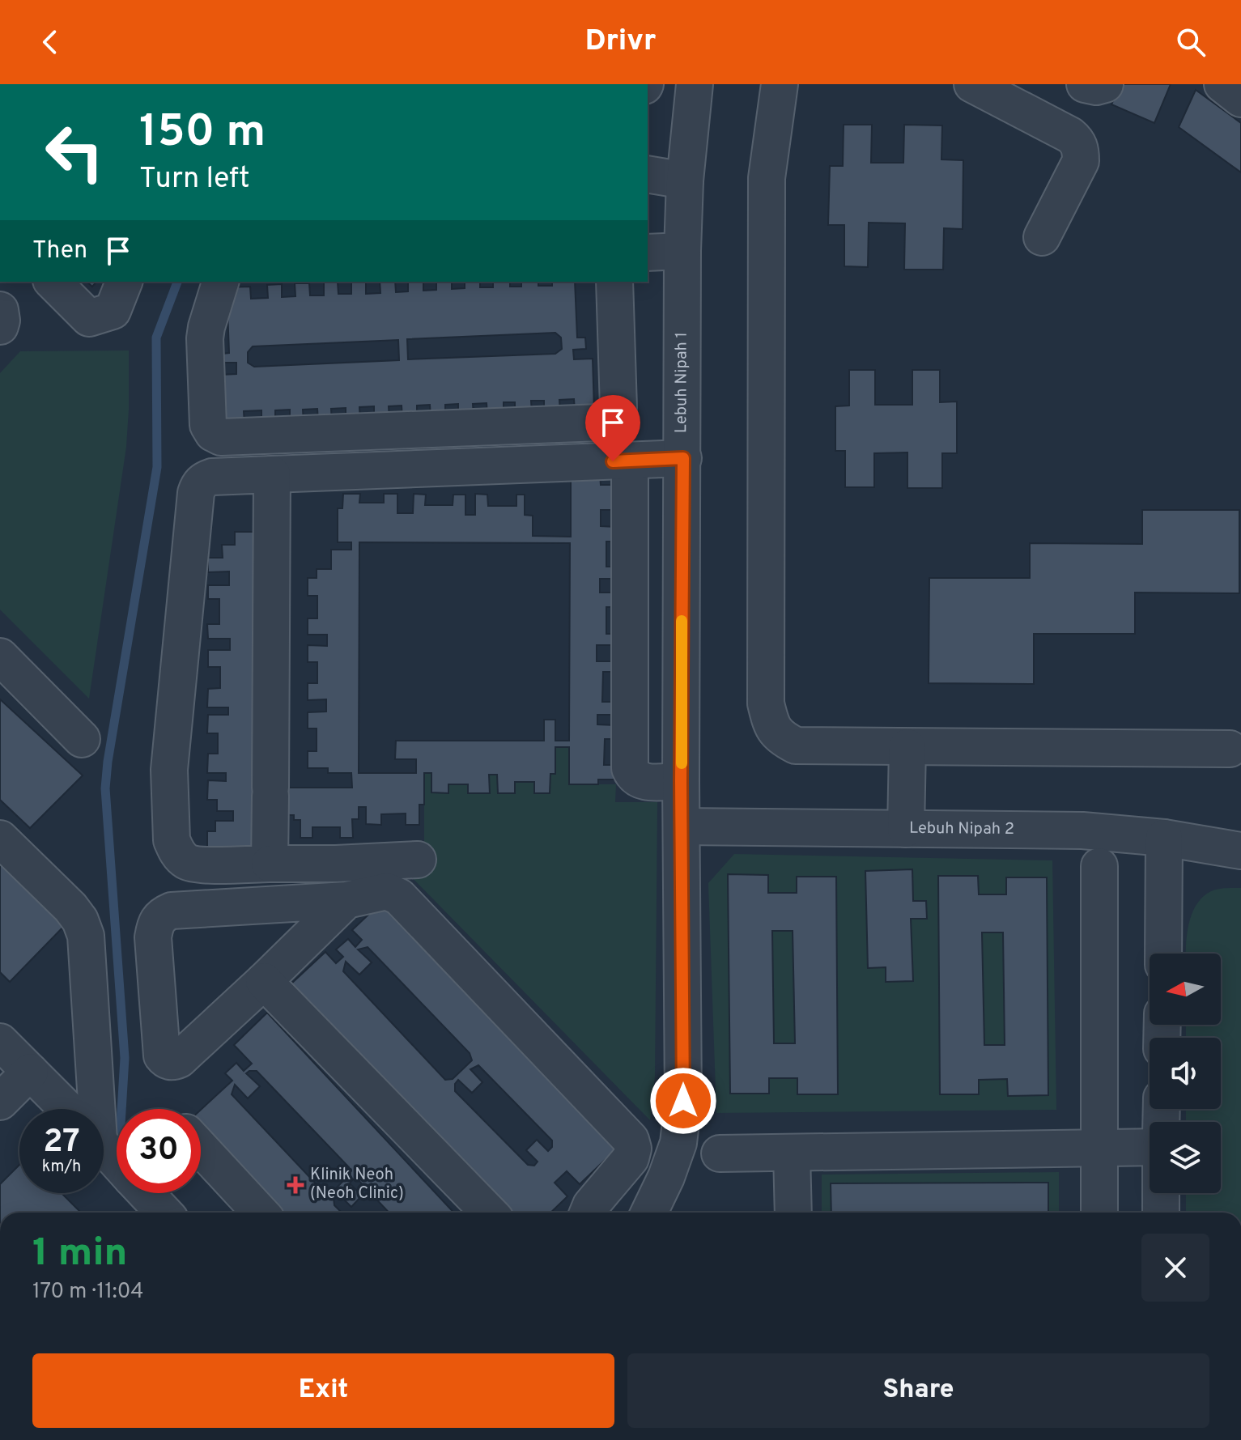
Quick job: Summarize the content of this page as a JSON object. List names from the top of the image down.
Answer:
{
  "streets": {
    "street": ["Lebuh Nipah 1", "Lebuh Nipah 2"]
  },
  "crossings": [
    ["Lebuh Nipah 1", "Lebuh Nipah 2"]
  ],
  "places": {
    "health": ["Klinik Neoh (Neoh Clinic)"]
  },
  "north": "left",
  "page": {
    "header": "Drivr",
    "turn": ["150 m", "Turn left"],
    "then": "Then",
    "speed": "27 km/h",
    "limit": "30",
    "heading": ["1 min", "170 m · 11:04"],
    "buttons": ["Exit", "Share"]
  }
}
